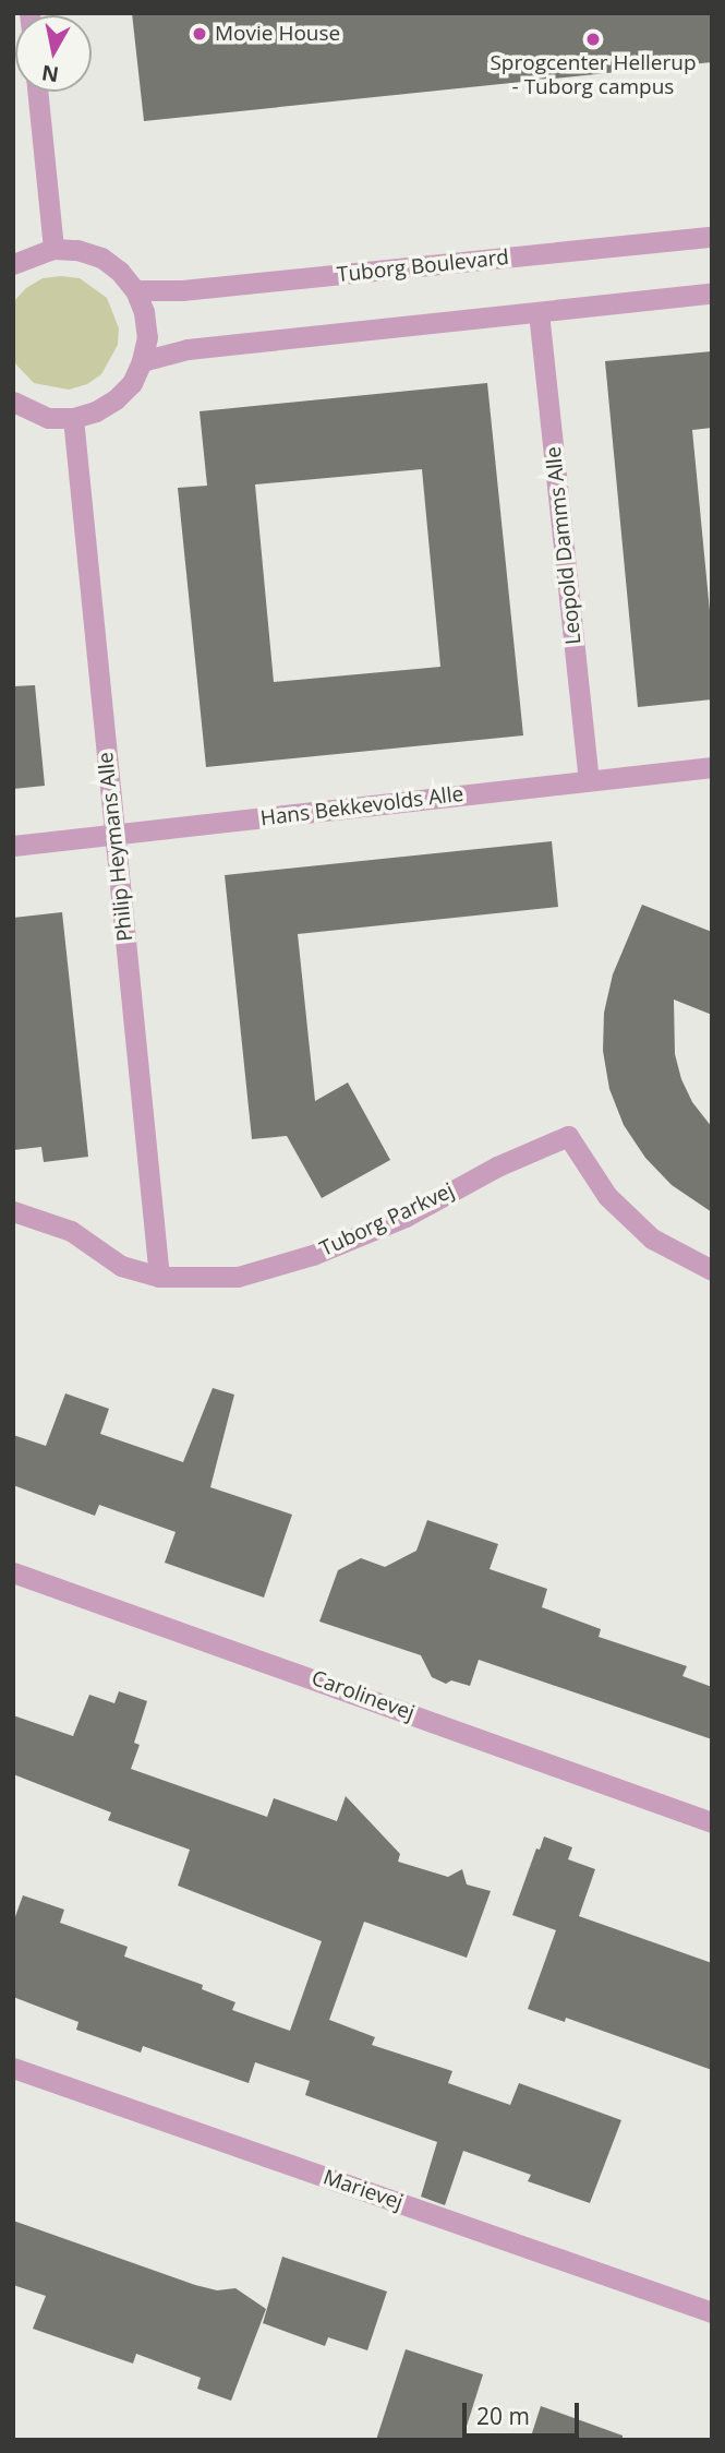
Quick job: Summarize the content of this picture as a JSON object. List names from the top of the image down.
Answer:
{
  "streets": {
    "street": [
      "Tuborg Boulevard",
      "Leopold Damms Alle",
      "Hans Bekkevolds Alle",
      "Philip Heymans Alle",
      "Tuborg Parkvej",
      "Carolinevej",
      "Marievej"
    ]
  },
  "crossings": [
    ["Leopold Damms Alle", "Hans Bekkevolds Alle"],
    ["Hans Bekkevolds Alle", "Philip Heymans Alle"],
    ["Philip Heymans Alle", "Tuborg Parkvej"]
  ],
  "places": ["Movie House", "Sprogcenter Hellerup - Tuborg campus"],
  "scale_bar": "20 m",
  "north": "bottom"
}
